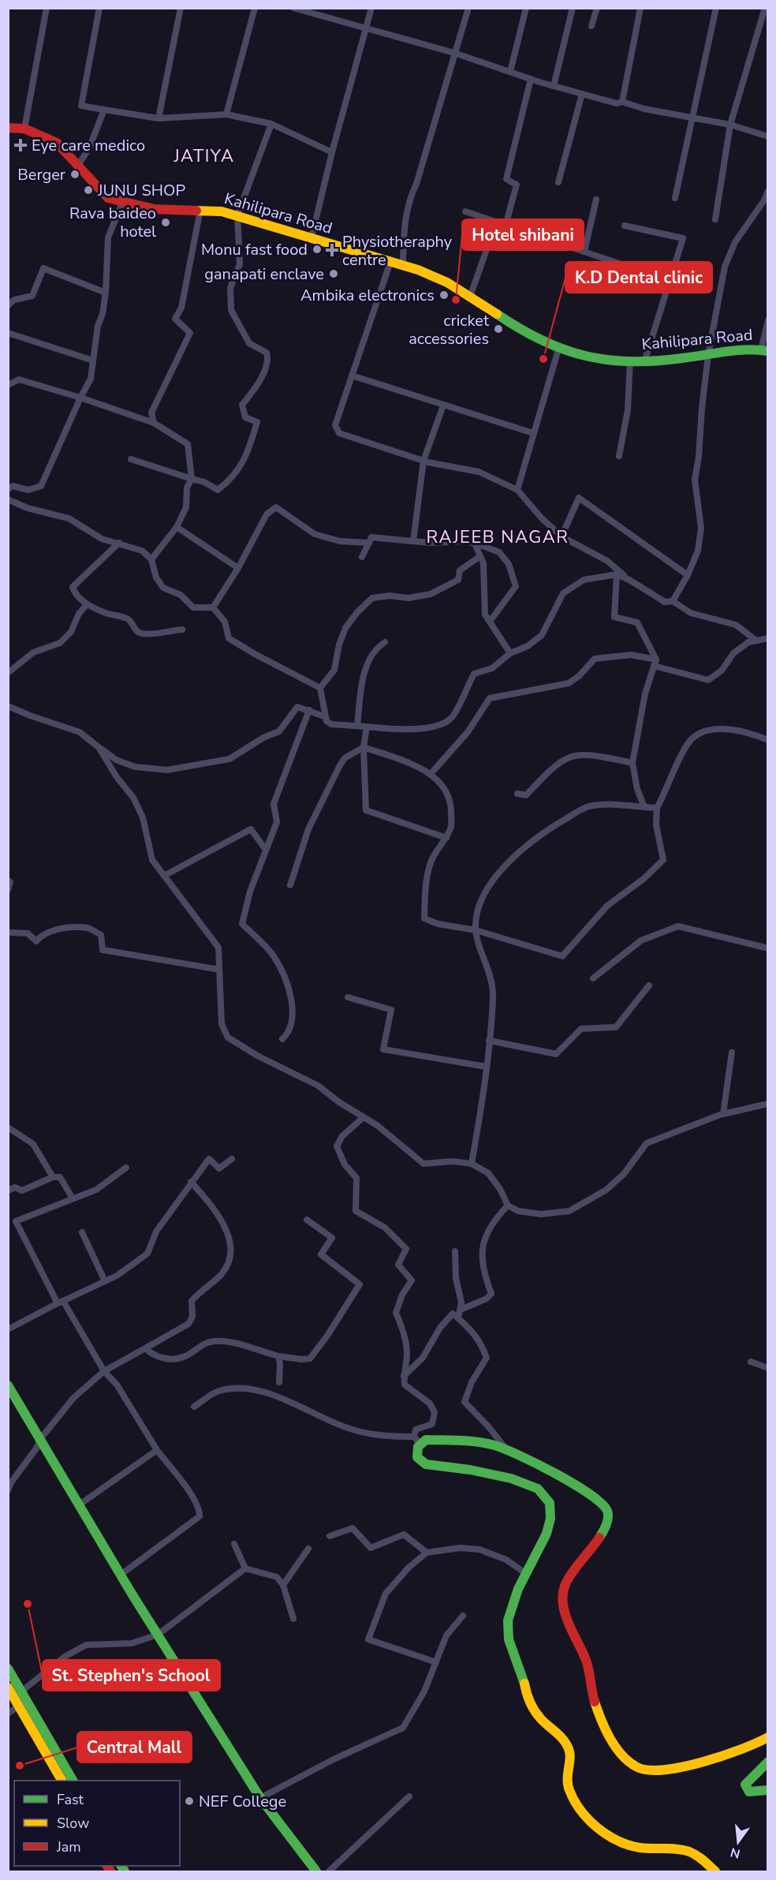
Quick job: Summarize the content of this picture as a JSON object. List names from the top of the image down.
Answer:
{
  "streets": {
    "street": ["Kahilipara Road"]
  },
  "districts": ["JATIYA", "RAJEEB NAGAR"],
  "places": {
    "health": ["Eye care medico", "Physiotheraphy centre"],
    "other": [
      "Berger",
      "JUNU SHOP",
      "Rava baideo hotel",
      "Monu fast food",
      "ganapati enclave",
      "Ambika electronics",
      "Hotel shibani",
      "cricket accessories",
      "K.D Dental clinic",
      "St. Stephen's School",
      "Central Mall",
      "NEF College"
    ]
  },
  "legend": ["Fast", "Slow", "Jam"],
  "north": "bottom"
}
